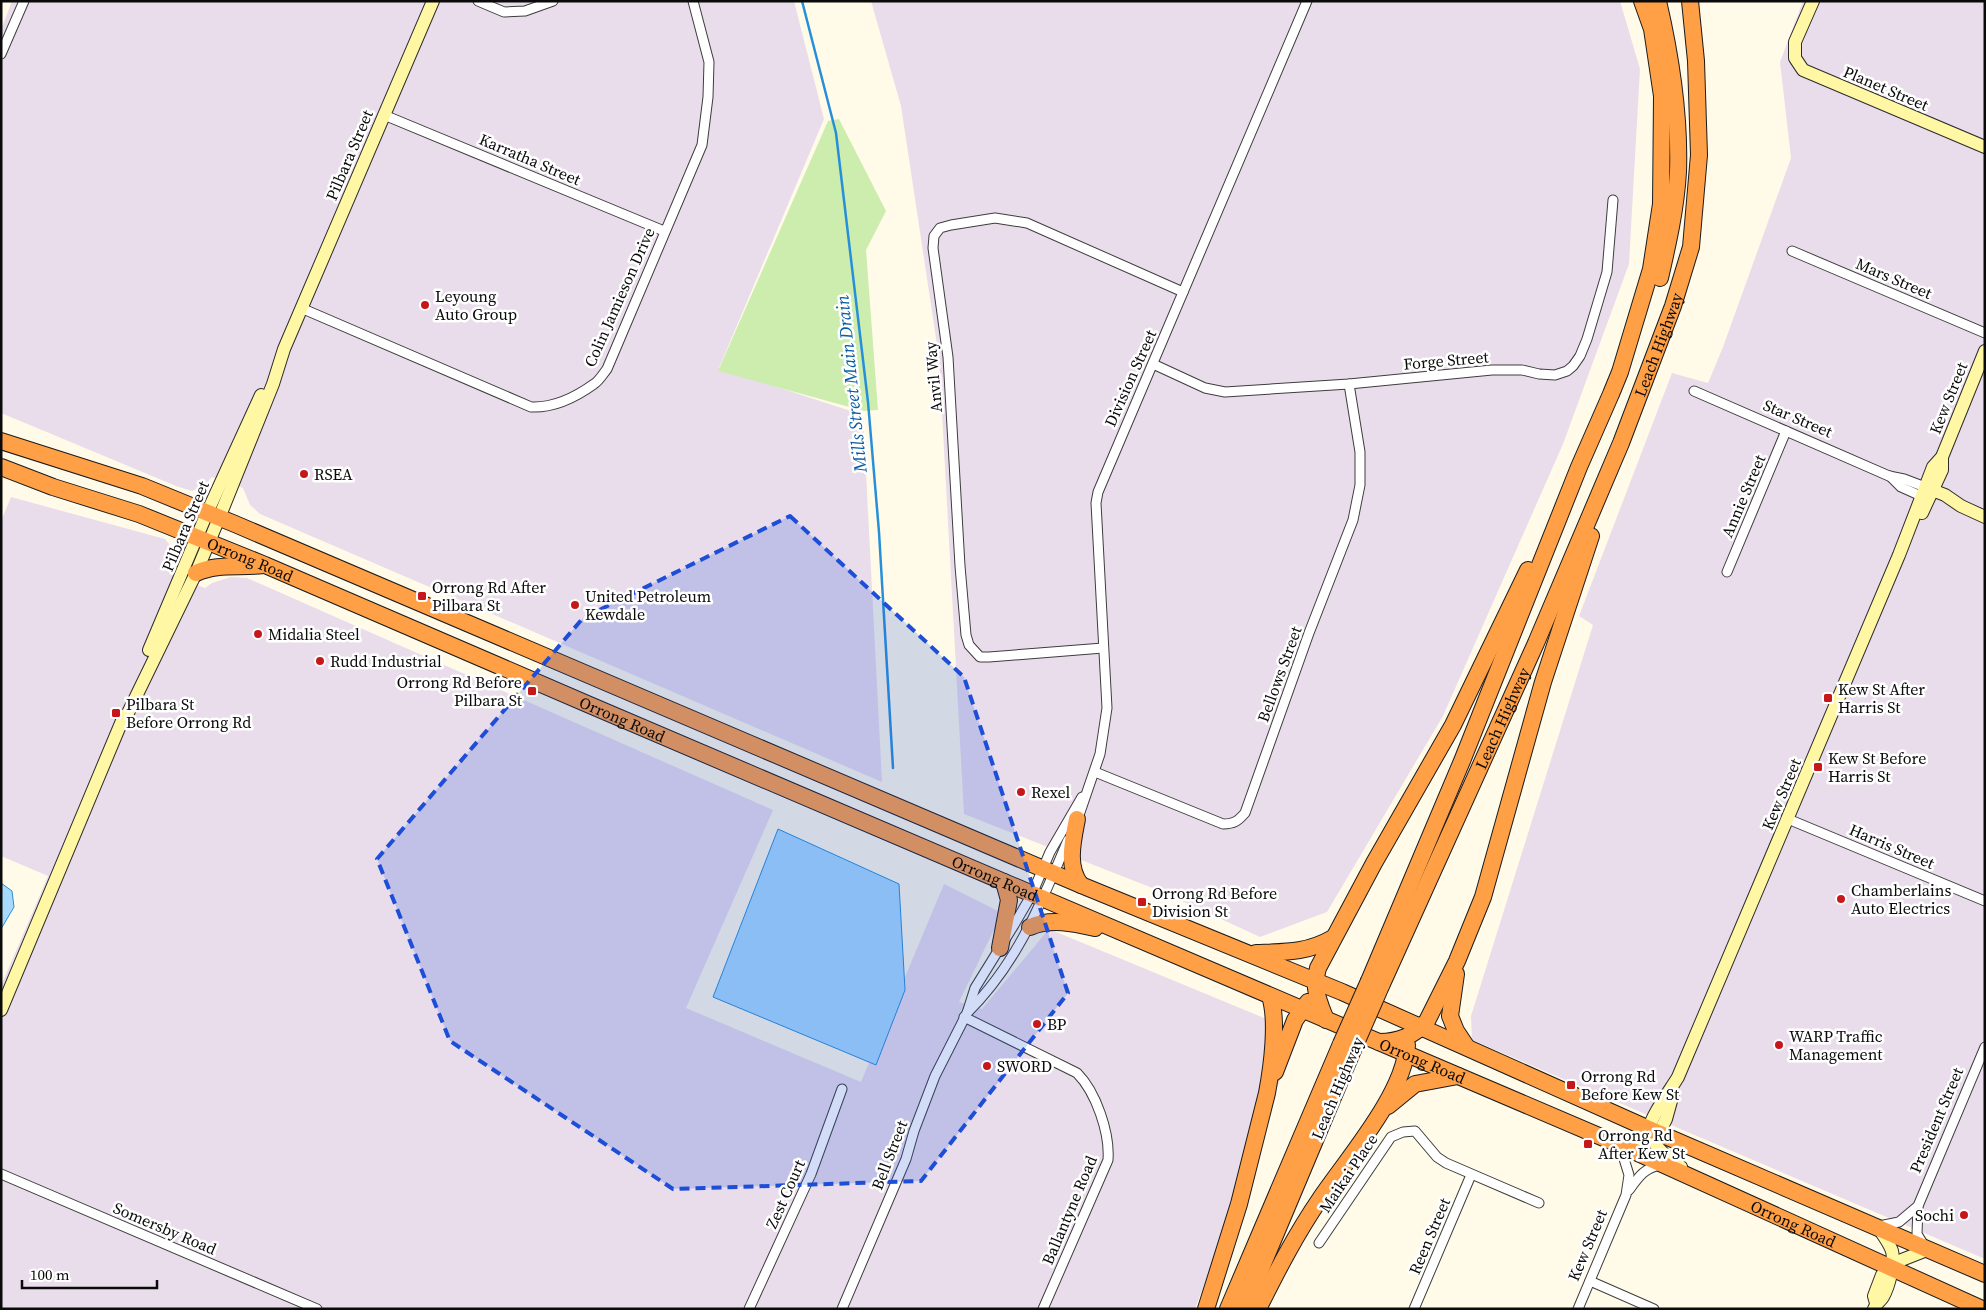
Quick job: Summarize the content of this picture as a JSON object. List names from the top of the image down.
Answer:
{
  "streets": {
    "highway": ["Leach Highway", "Orrong Road"],
    "street": [
      "Planet Street",
      "Pilbara Street",
      "Karratha Street",
      "Mars Street",
      "Colin Jamieson Drive",
      "Forge Street",
      "Anvil Way",
      "Division Street",
      "Kew Street",
      "Star Street",
      "Annie Street",
      "Bellows Street",
      "Harris Street",
      "President Street",
      "Bell Street",
      "Maikai Place",
      "Zest Court",
      "Ballantyne Road",
      "Somersby Road",
      "Reen Street"
    ]
  },
  "crossings": [
    ["Pilbara Street", "Karratha Street"],
    ["Pilbara Street", "Colin Jamieson Drive"],
    ["Pilbara Street", "Orrong Road"],
    ["Karratha Street", "Colin Jamieson Drive"],
    ["Forge Street", "Division Street"],
    ["Forge Street", "Bellows Street"],
    ["Anvil Way", "Division Street"],
    ["Division Street", "Orrong Road"],
    ["Division Street", "Bellows Street"],
    ["Kew Street", "Star Street"],
    ["Kew Street", "Orrong Road"],
    ["Kew Street", "Harris Street"],
    ["Star Street", "Annie Street"],
    ["Orrong Road", "President Street"],
    ["Orrong Road", "Bell Street"],
    ["Bell Street", "Ballantyne Road"],
    ["Maikai Place", "Reen Street"]
  ],
  "water": ["Mills Street Main Drain"],
  "places": {
    "other": [
      "Leyoung Auto Group",
      "RSEA",
      "United Petroleum Kewdale",
      "Midalia Steel",
      "Rudd Industrial",
      "Rexel",
      "Chamberlains Auto Electrics",
      "BP",
      "WARP Traffic Management",
      "SWORD",
      "Sochi"
    ],
    "transit": [
      "Orrong Rd After Pilbara St",
      "Orrong Rd Before Pilbara St",
      "Kew St After Harris St",
      "Pilbara St Before Orrong Rd",
      "Kew St Before Harris St",
      "Orrong Rd Before Division St",
      "Orrong Rd Before Kew St",
      "Orrong Rd After Kew St"
    ]
  },
  "scale_bar": "100 m"
}
